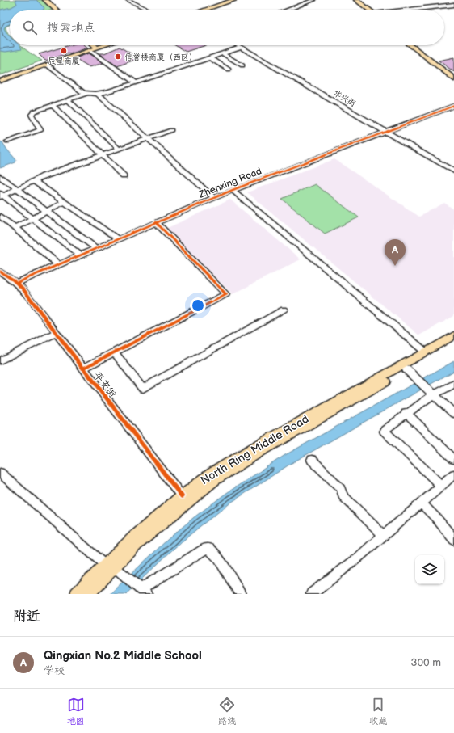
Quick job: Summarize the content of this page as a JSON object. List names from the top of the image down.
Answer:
{
  "streets": {
    "main road": ["North Ring Middle Road"],
    "street": ["华兴街", "Zhenxing Road", "平安街"]
  },
  "crossings": [
    ["华兴街", "Zhenxing Road"],
    ["Zhenxing Road", "平安街"],
    ["平安街", "North Ring Middle Road"]
  ],
  "places": ["辰星商厦", "信誉楼商厦（西区）"],
  "page": {
    "search": "搜索地点",
    "pins": "A",
    "heading": "附近",
    "list": [
      {
        "mark": "A",
        "name": "Qingxian No.2 Middle School",
        "note": "学校",
        "value": "300 m"
      }
    ],
    "nav": ["地图", "路线", "收藏"]
  }
}
